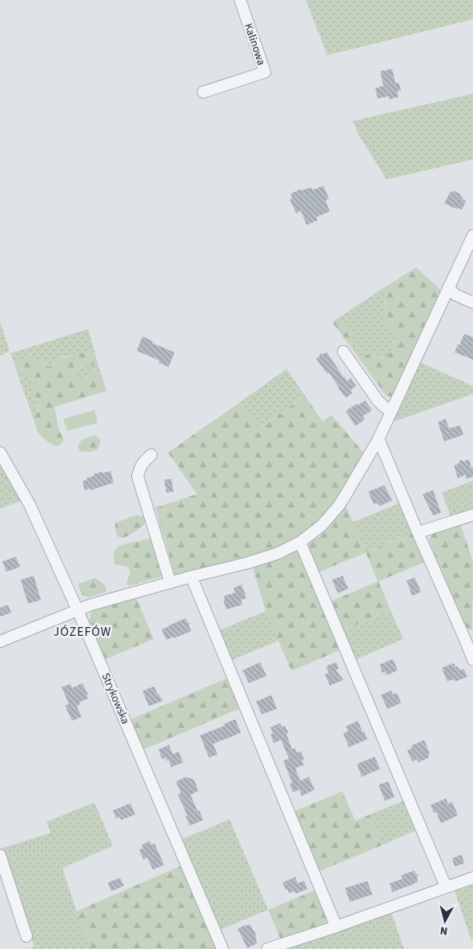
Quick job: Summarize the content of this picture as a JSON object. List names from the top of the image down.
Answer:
{
  "streets": {
    "street": ["Kalinowa", "Strykowska"]
  },
  "districts": ["JÓZEFÓW"],
  "north": "bottom"
}
